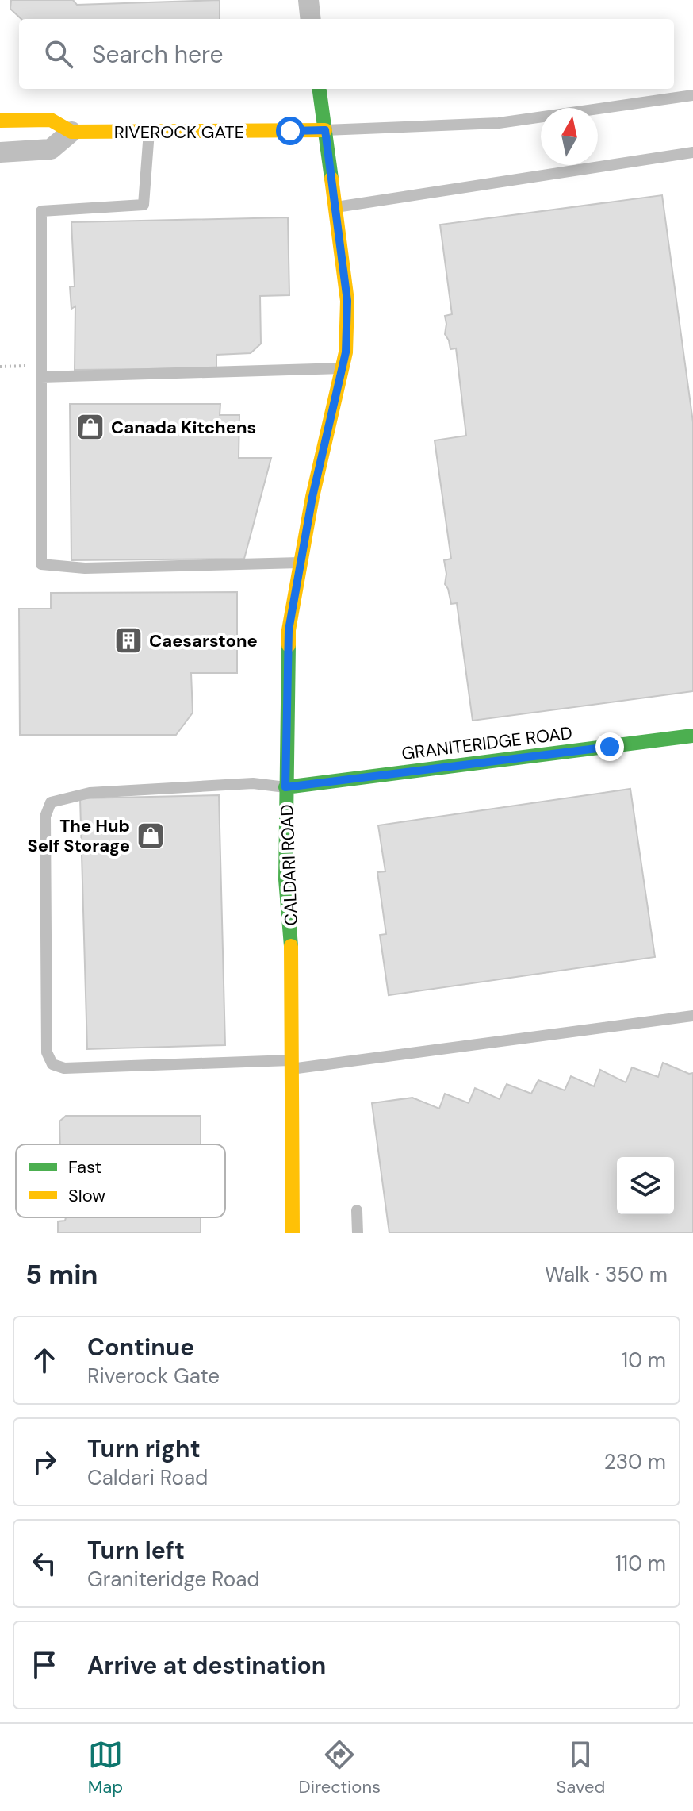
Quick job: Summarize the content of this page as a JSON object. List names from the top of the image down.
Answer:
{
  "streets": {
    "street": ["RIVEROCK GATE", "GRANITERIDGE ROAD", "CALDARI ROAD"]
  },
  "crossings": [
    ["RIVEROCK GATE", "CALDARI ROAD"],
    ["GRANITERIDGE ROAD", "CALDARI ROAD"]
  ],
  "places": {
    "shop": ["Canada Kitchens", "The Hub Self Storage"],
    "building": ["Caesarstone"]
  },
  "legend": ["Fast", "Slow"],
  "north": "top",
  "page": {
    "search": "Search here",
    "heading": ["5 min", "Walk · 350 m"],
    "list": [
      ["Continue", "Riverock Gate", "10 m"],
      ["Turn right", "Caldari Road", "230 m"],
      ["Turn left", "Graniteridge Road", "110 m"],
      "Arrive at destination"
    ],
    "nav": ["Map", "Directions", "Saved"]
  }
}
